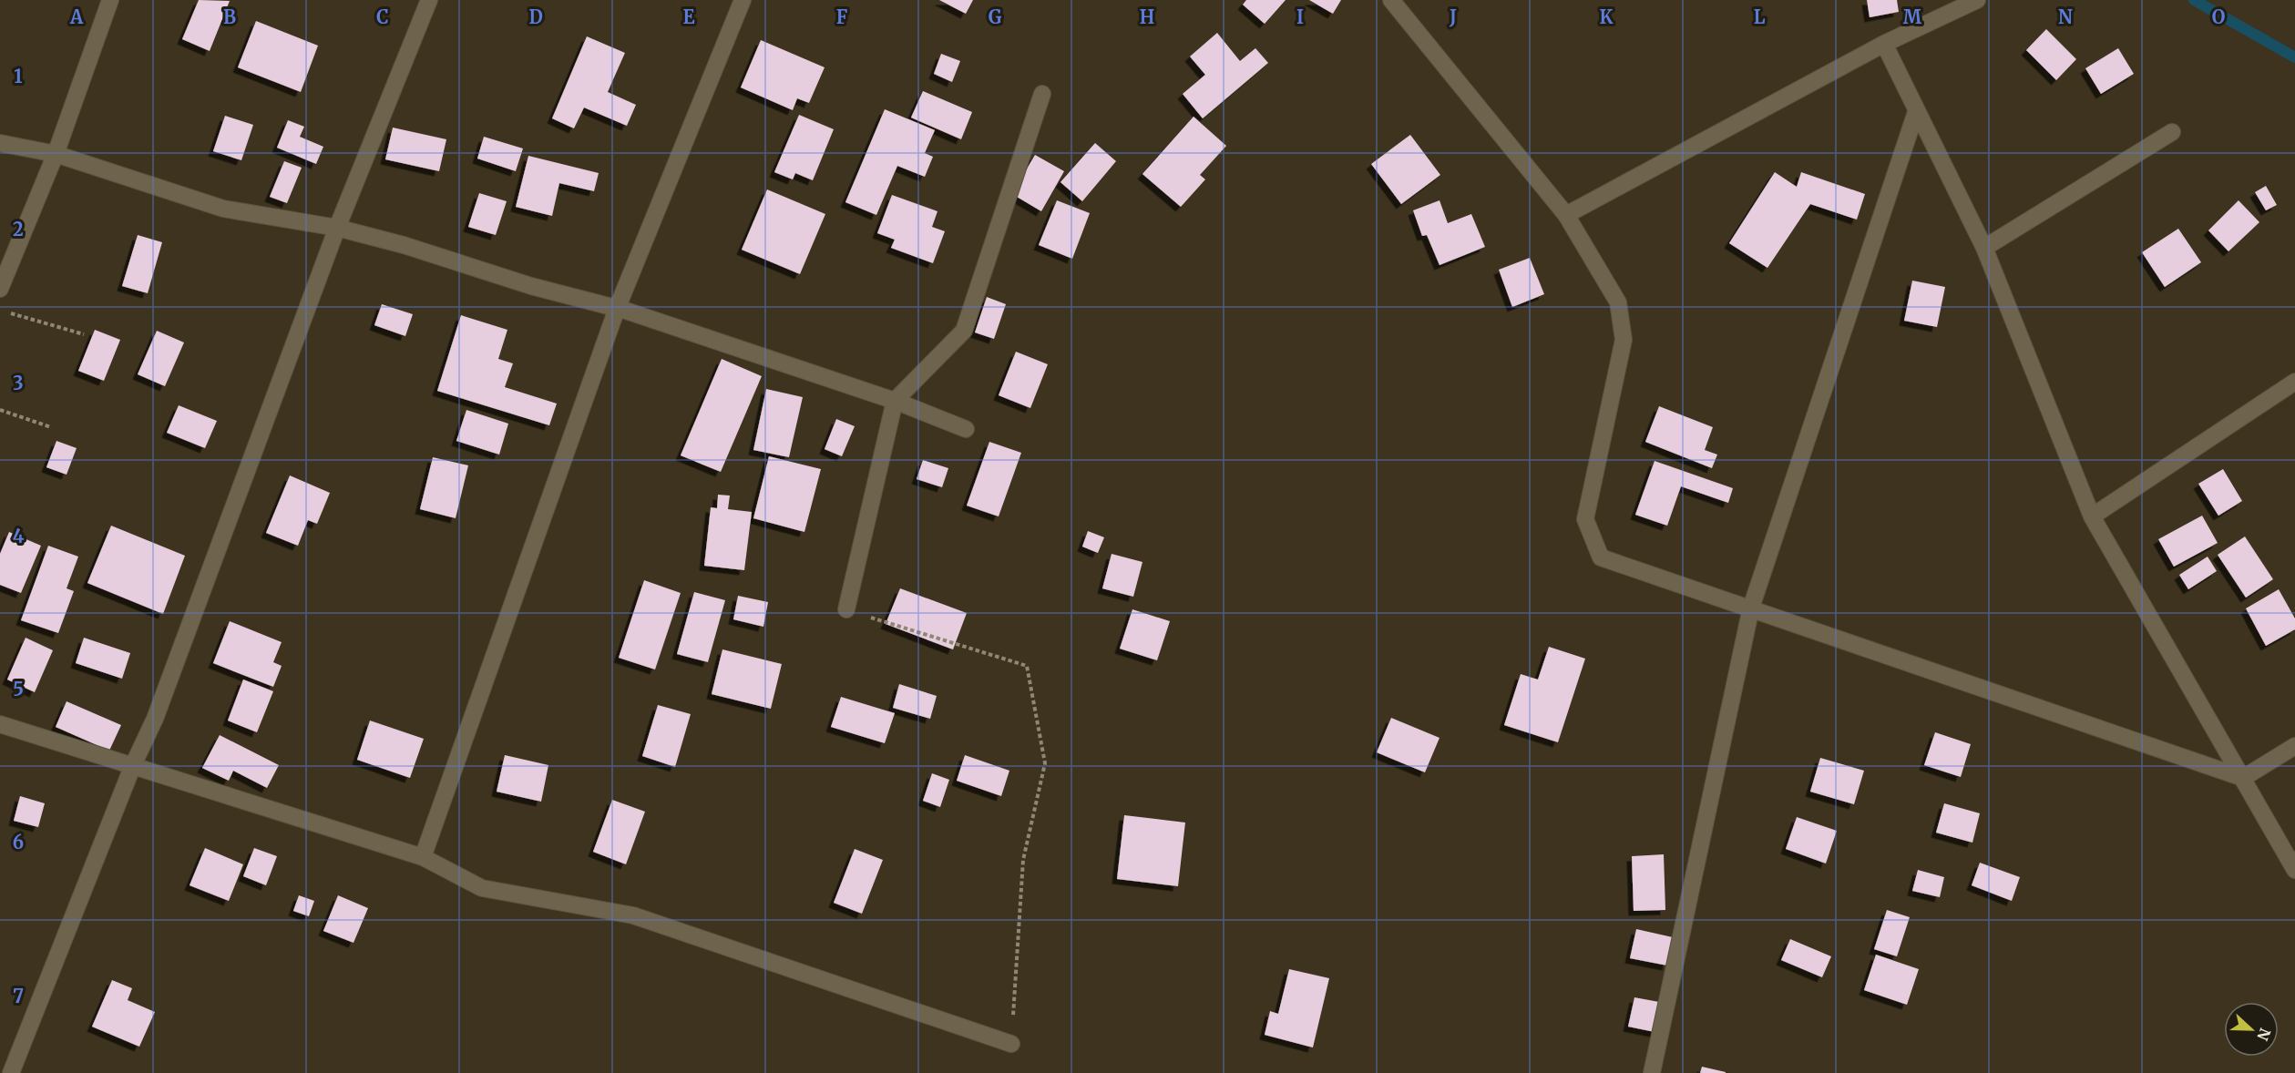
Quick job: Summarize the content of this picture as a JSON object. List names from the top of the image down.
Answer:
{
  "north": "right",
  "grid": {
    "columns": [
      "A",
      "B",
      "C",
      "D",
      "E",
      "F",
      "G",
      "H",
      "I",
      "J",
      "K",
      "L",
      "M",
      "N",
      "O"
    ],
    "rows": [
      "1",
      "2",
      "3",
      "4",
      "5",
      "6",
      "7"
    ]
  }
}
